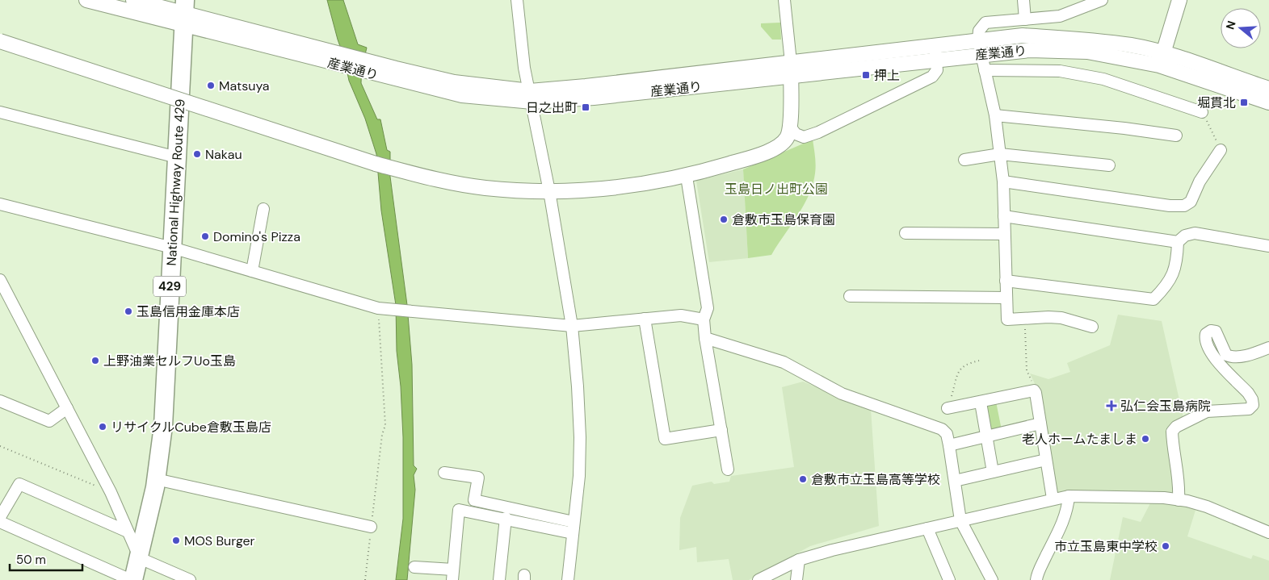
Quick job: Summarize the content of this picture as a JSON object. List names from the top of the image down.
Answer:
{
  "streets": {
    "highway": ["National Highway Route 429", "429"],
    "street": ["産業通り"]
  },
  "crossings": [
    ["産業通り", "National Highway Route 429"]
  ],
  "parks": ["玉島日ノ出町公園"],
  "places": {
    "transit": ["押上", "堀貫北", "日之出町"],
    "other": [
      "Matsuya",
      "Nakau",
      "倉敷市玉島保育園",
      "Domino's Pizza",
      "玉島信用金庫本店",
      "上野油業セルフUo玉島",
      "リサイクルCube倉敷玉島店",
      "老人ホームたましま",
      "倉敷市立玉島高等学校",
      "MOS Burger",
      "市立玉島東中学校"
    ],
    "health": ["弘仁会玉島病院"]
  },
  "scale_bar": "50 m",
  "north": "left"
}
